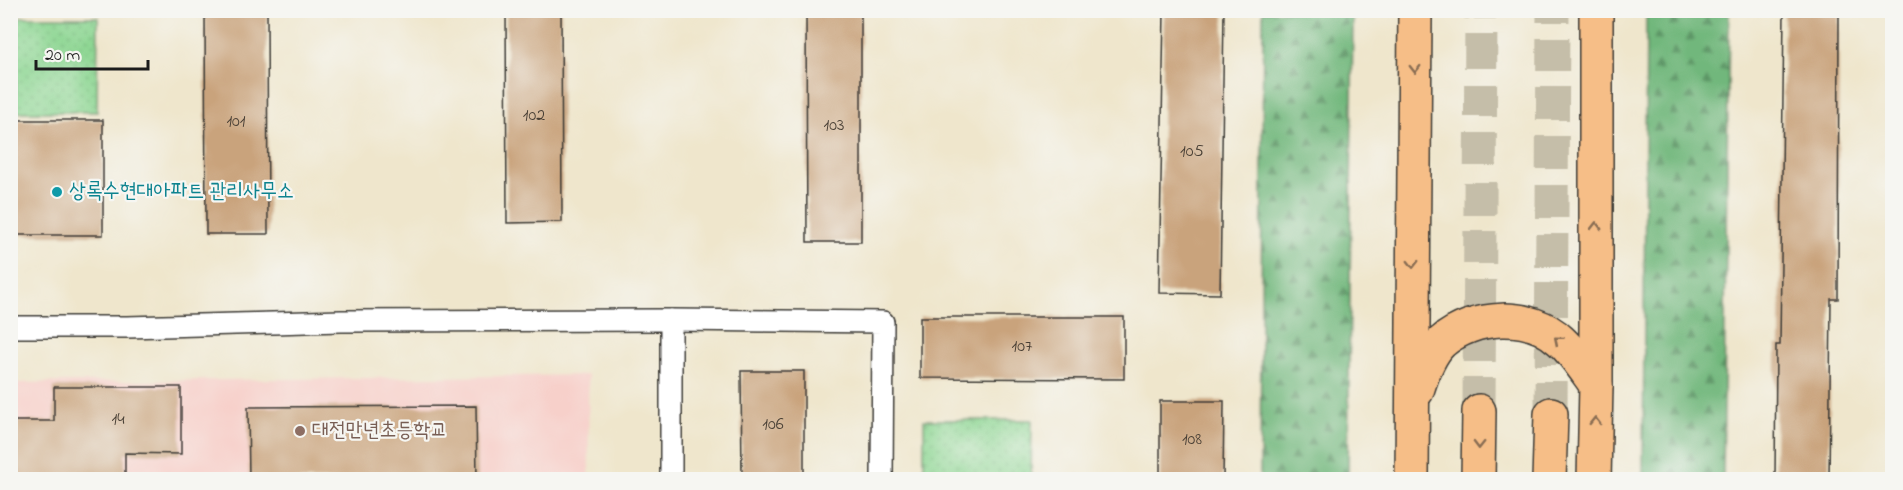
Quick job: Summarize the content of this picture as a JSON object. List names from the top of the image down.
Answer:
{
  "places": ["상록수현대아파트 관리사무소", "대전만년초등학교"],
  "house_numbers": [
    "102",
    "101",
    "103",
    "105",
    "107",
    "14",
    "106",
    "108"
  ],
  "scale_bar": "20 m"
}
